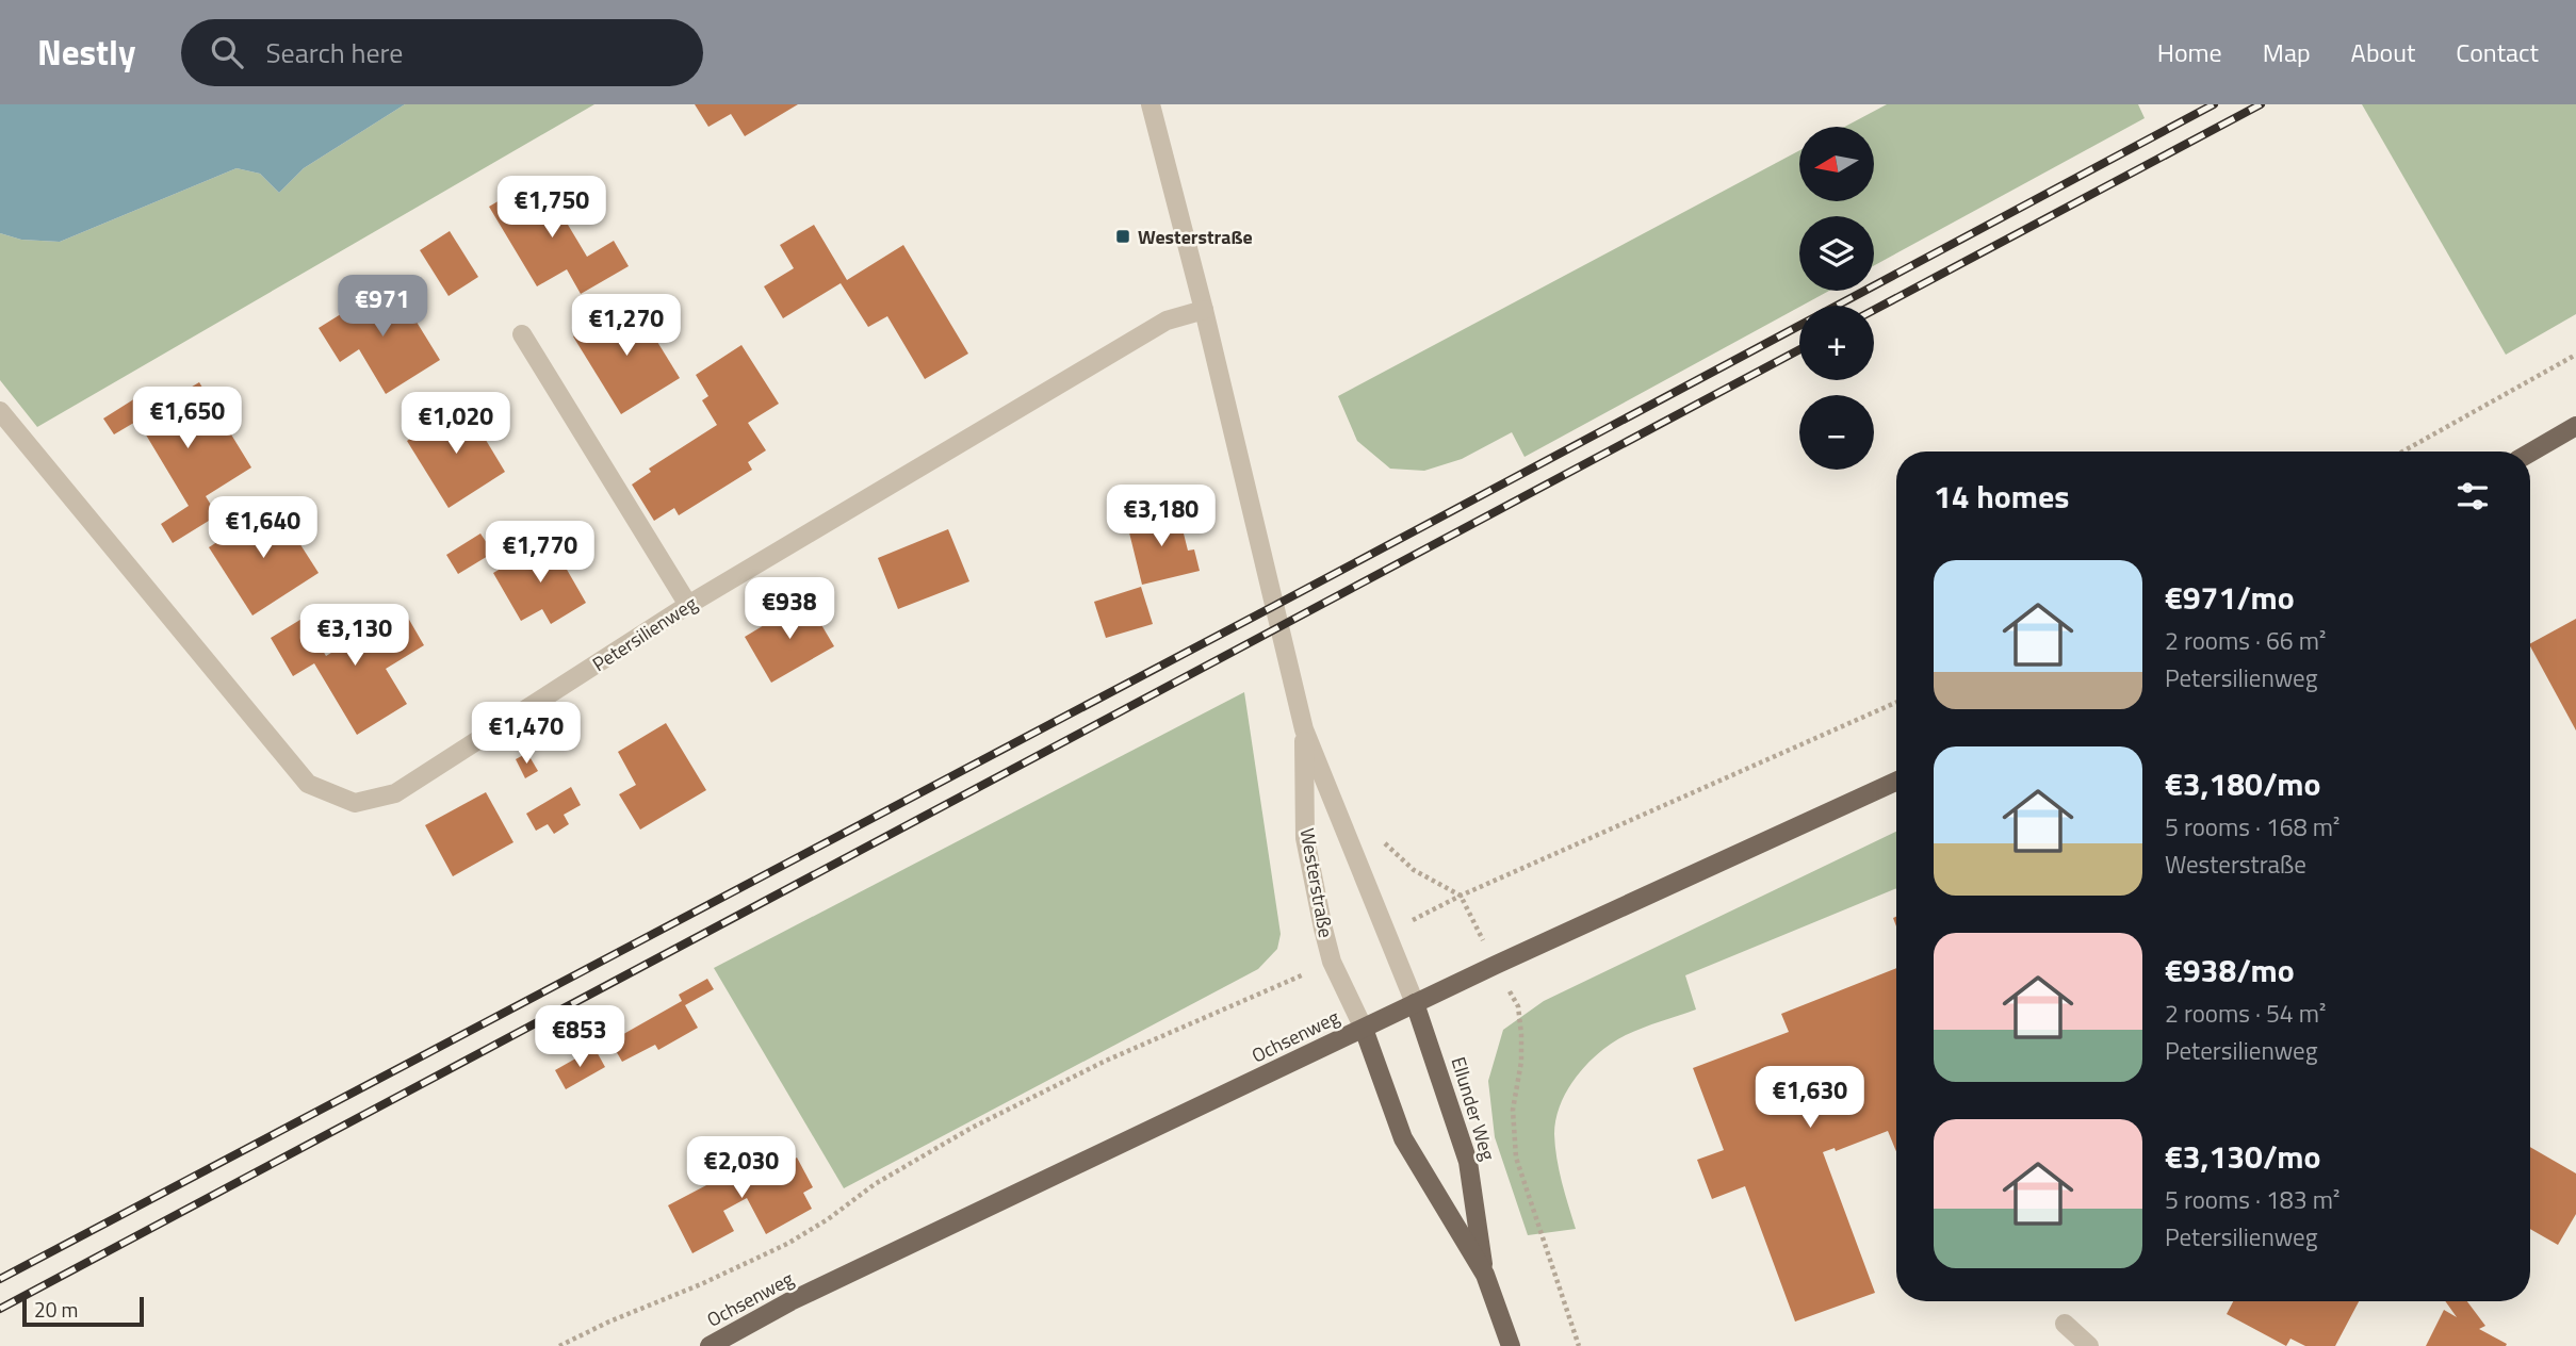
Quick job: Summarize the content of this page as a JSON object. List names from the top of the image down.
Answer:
{
  "streets": {
    "main road": ["Ochsenweg", "Ellunder Weg"],
    "street": ["Petersilienweg", "Westerstraße"]
  },
  "crossings": [
    ["Petersilienweg", "Westerstraße"],
    ["Westerstraße", "Ochsenweg"],
    ["Westerstraße", "Ellunder Weg"],
    ["Ochsenweg", "Ellunder Weg"]
  ],
  "places": {
    "transit": ["Westerstraße"]
  },
  "scale_bar": "20 m",
  "north": "left",
  "page": {
    "header": "Nestly",
    "search": "Search here",
    "nav": [
      "Home",
      "Map",
      "About",
      "Contact"
    ],
    "map_buttons": ["+", "−"],
    "price": [
      "€1,750",
      "€971",
      "€1,270",
      "€1,650",
      "€1,020",
      "€3,180",
      "€1,640",
      "€1,770",
      "€938",
      "€3,130",
      "€1,470",
      "€853",
      "€1,630",
      "€2,030"
    ],
    "heading": "14 homes",
    "list": [
      {
        "name": "€971/mo",
        "note": "2 rooms · 66 m² · Petersilienweg"
      },
      {
        "name": "€3,180/mo",
        "note": "5 rooms · 168 m² · Westerstraße"
      },
      {
        "name": "€938/mo",
        "note": "2 rooms · 54 m² · Petersilienweg"
      },
      {
        "name": "€3,130/mo",
        "note": "5 rooms · 183 m² · Petersilienweg"
      }
    ],
    "scale": "20 m"
  }
}
